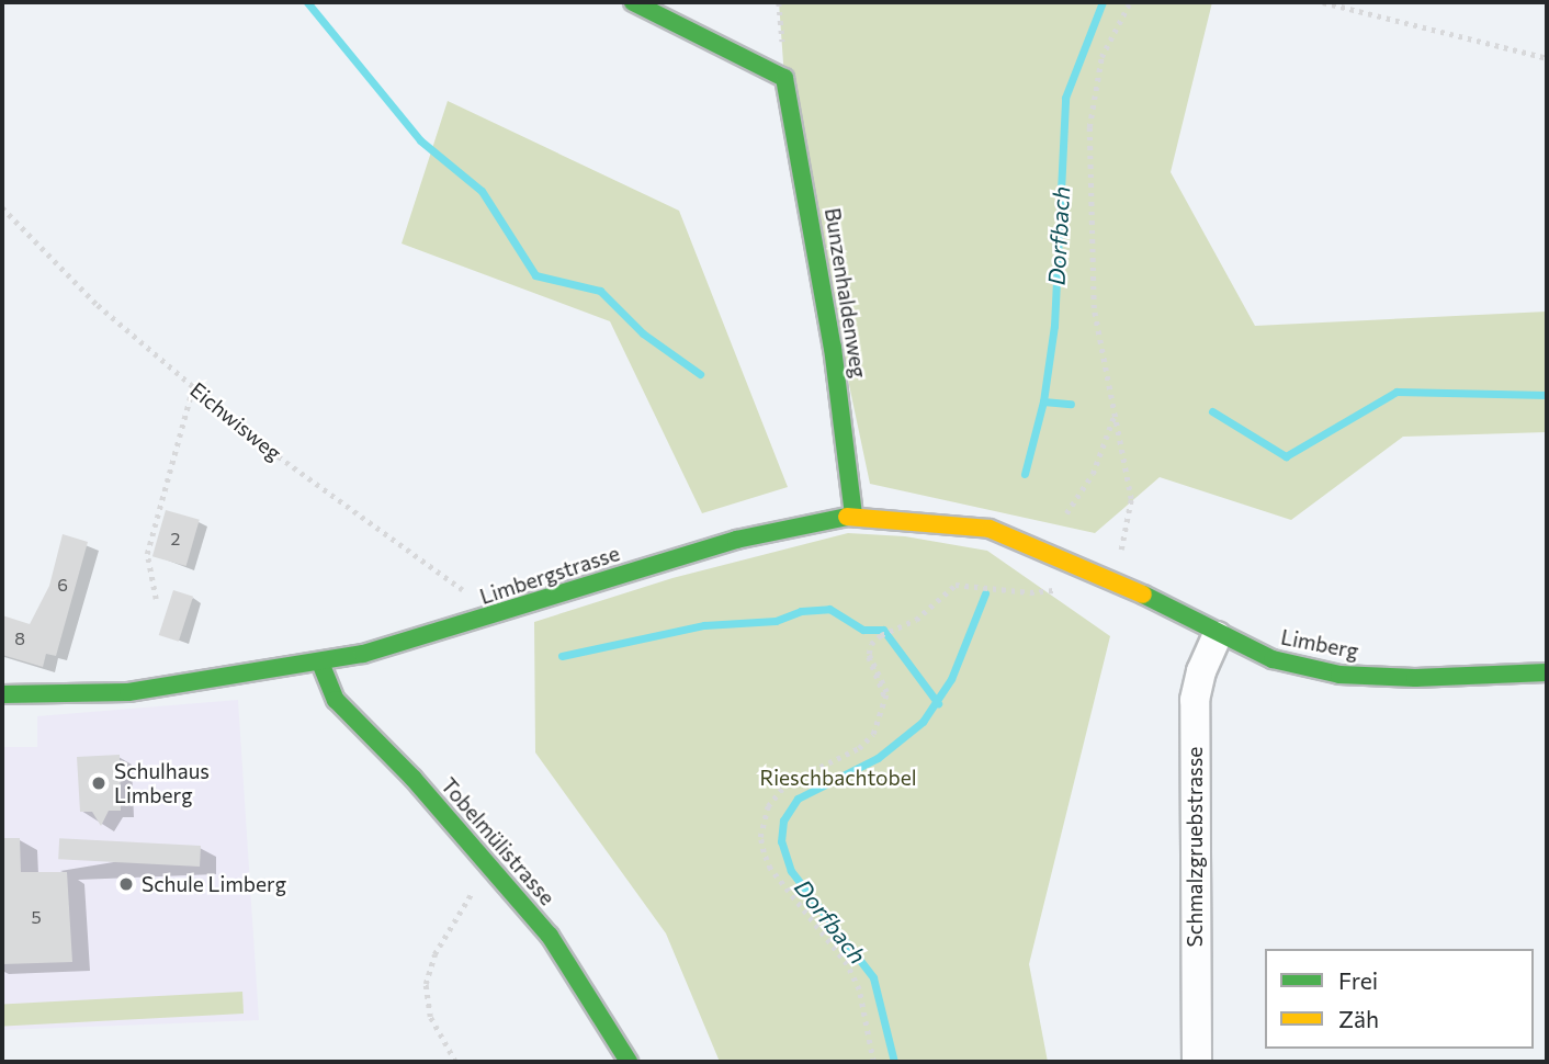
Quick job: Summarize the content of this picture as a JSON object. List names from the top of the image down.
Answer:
{
  "streets": {
    "street": [
      "Bunzenhaldenweg",
      "Limbergstrasse",
      "Limberg",
      "Tobelmülistrasse",
      "Schmalzgruebstrasse"
    ],
    "path": ["Eichwisweg"]
  },
  "crossings": [
    ["Bunzenhaldenweg", "Limbergstrasse"],
    ["Eichwisweg", "Limbergstrasse"],
    ["Limbergstrasse", "Limberg"],
    ["Limbergstrasse", "Tobelmülistrasse"],
    ["Limberg", "Schmalzgruebstrasse"]
  ],
  "water": ["Dorfbach"],
  "parks": ["Rieschbachtobel"],
  "places": ["Schulhaus Limberg", "Schule Limberg"],
  "house_numbers": [
    "2",
    "6",
    "8",
    "5"
  ],
  "legend": ["Frei", "Zäh"]
}
